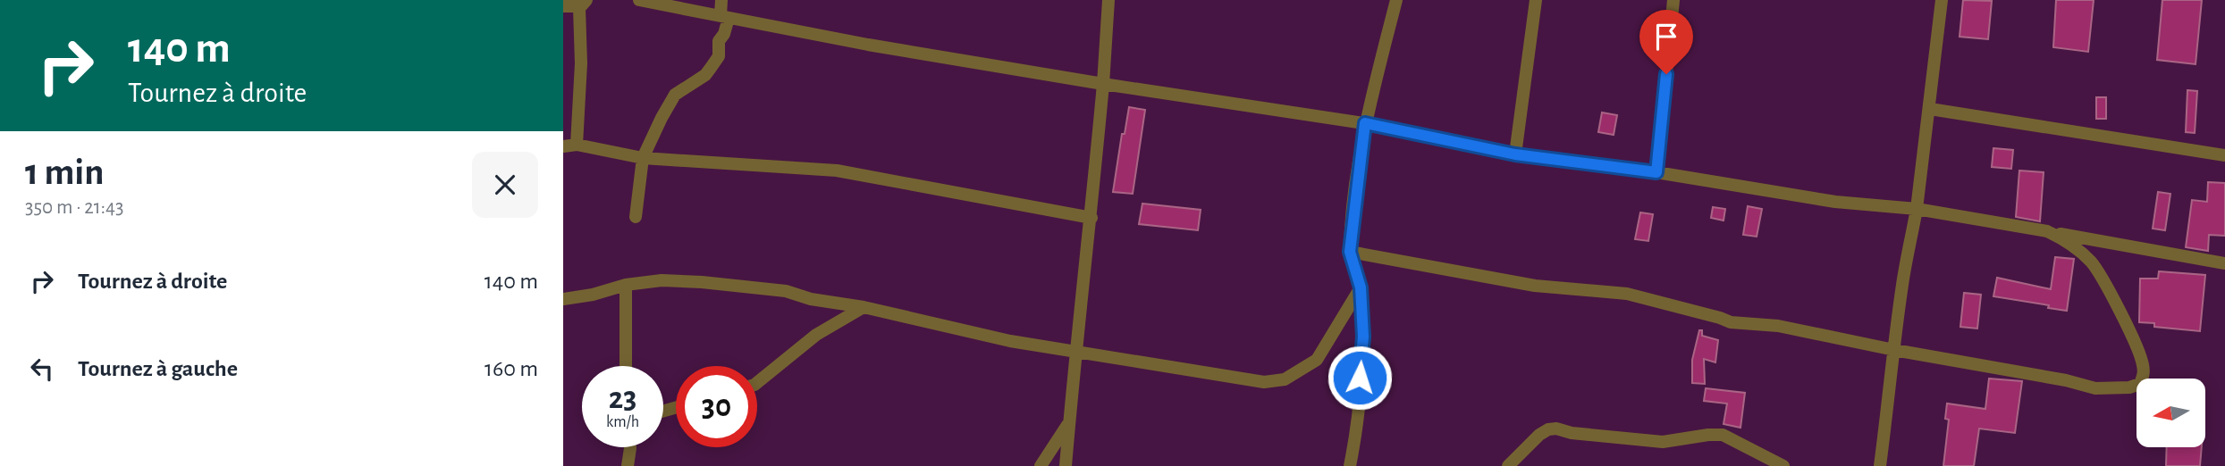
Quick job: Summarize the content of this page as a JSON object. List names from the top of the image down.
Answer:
{
  "north": "left",
  "page": {
    "turn": ["140 m", "Tournez à droite"],
    "heading": ["1 min", "350 m · 21:43"],
    "list": [
      {
        "name": "Tournez à droite",
        "value": "140 m"
      },
      {
        "name": "Tournez à gauche",
        "value": "160 m"
      }
    ],
    "speed": "23 km/h",
    "limit": "30"
  }
}
